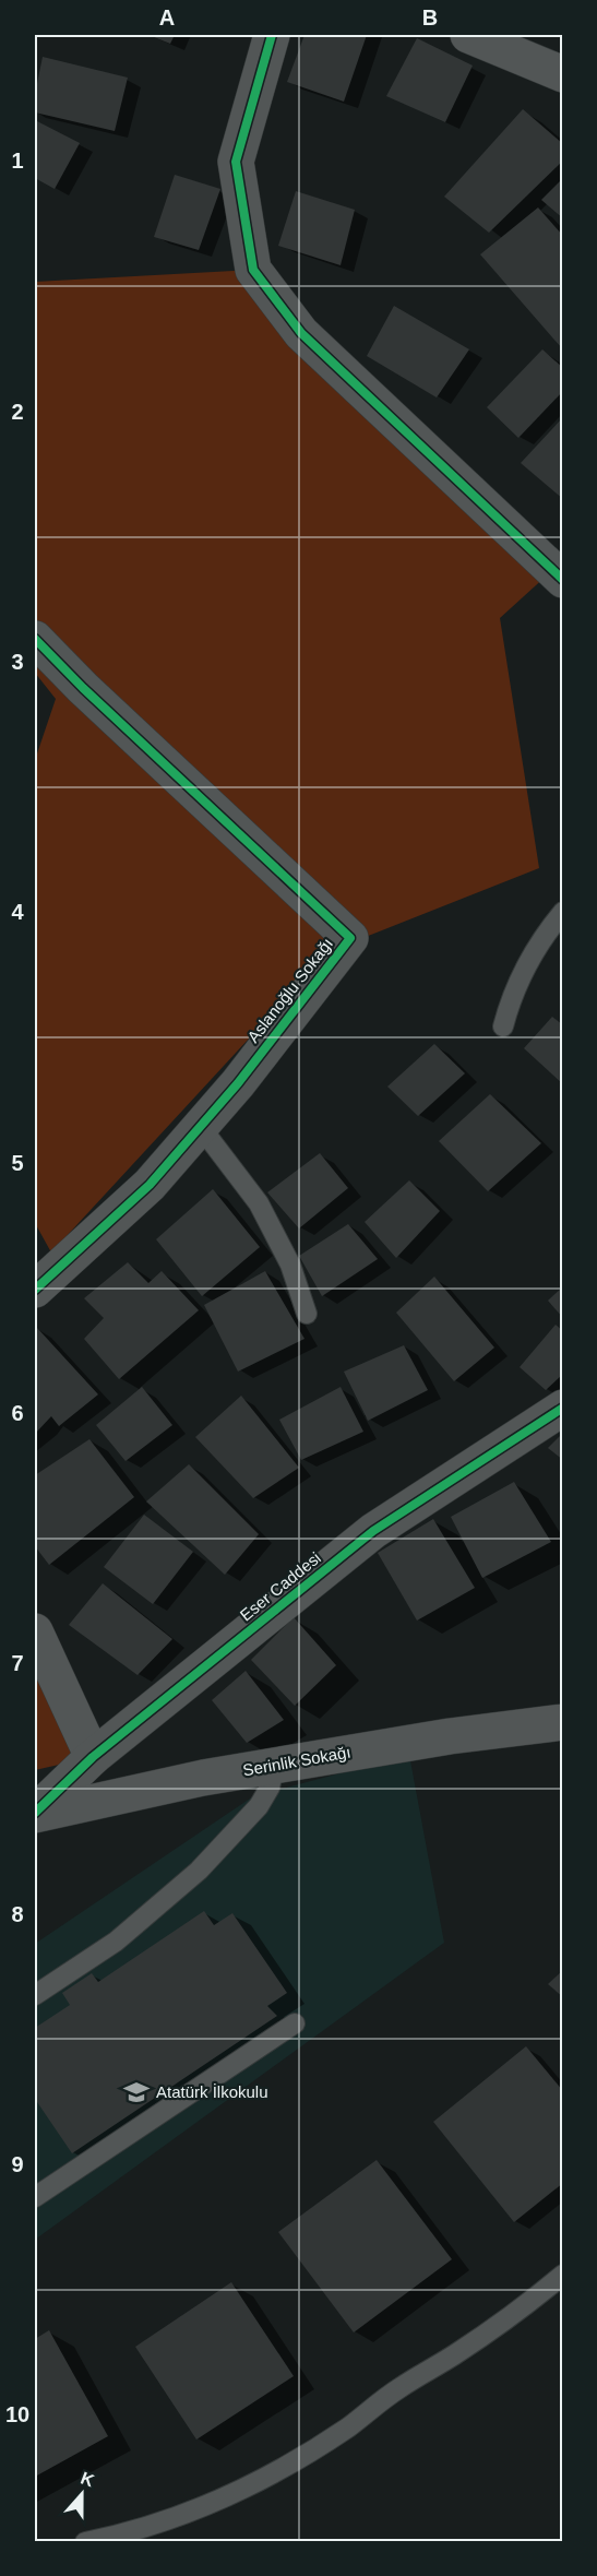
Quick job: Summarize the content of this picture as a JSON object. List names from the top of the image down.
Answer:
{
  "streets": {
    "street": ["Aslanoğlu Sokağı", "Eser Caddesi", "Serinlik Sokağı"]
  },
  "crossings": [
    ["Eser Caddesi", "Serinlik Sokağı"]
  ],
  "places": {
    "school or university": ["Atatürk İlkokulu"]
  },
  "north": "top",
  "grid": {
    "columns": ["A", "B"],
    "rows": [
      "1",
      "2",
      "3",
      "4",
      "5",
      "6",
      "7",
      "8",
      "9",
      "10"
    ]
  }
}
